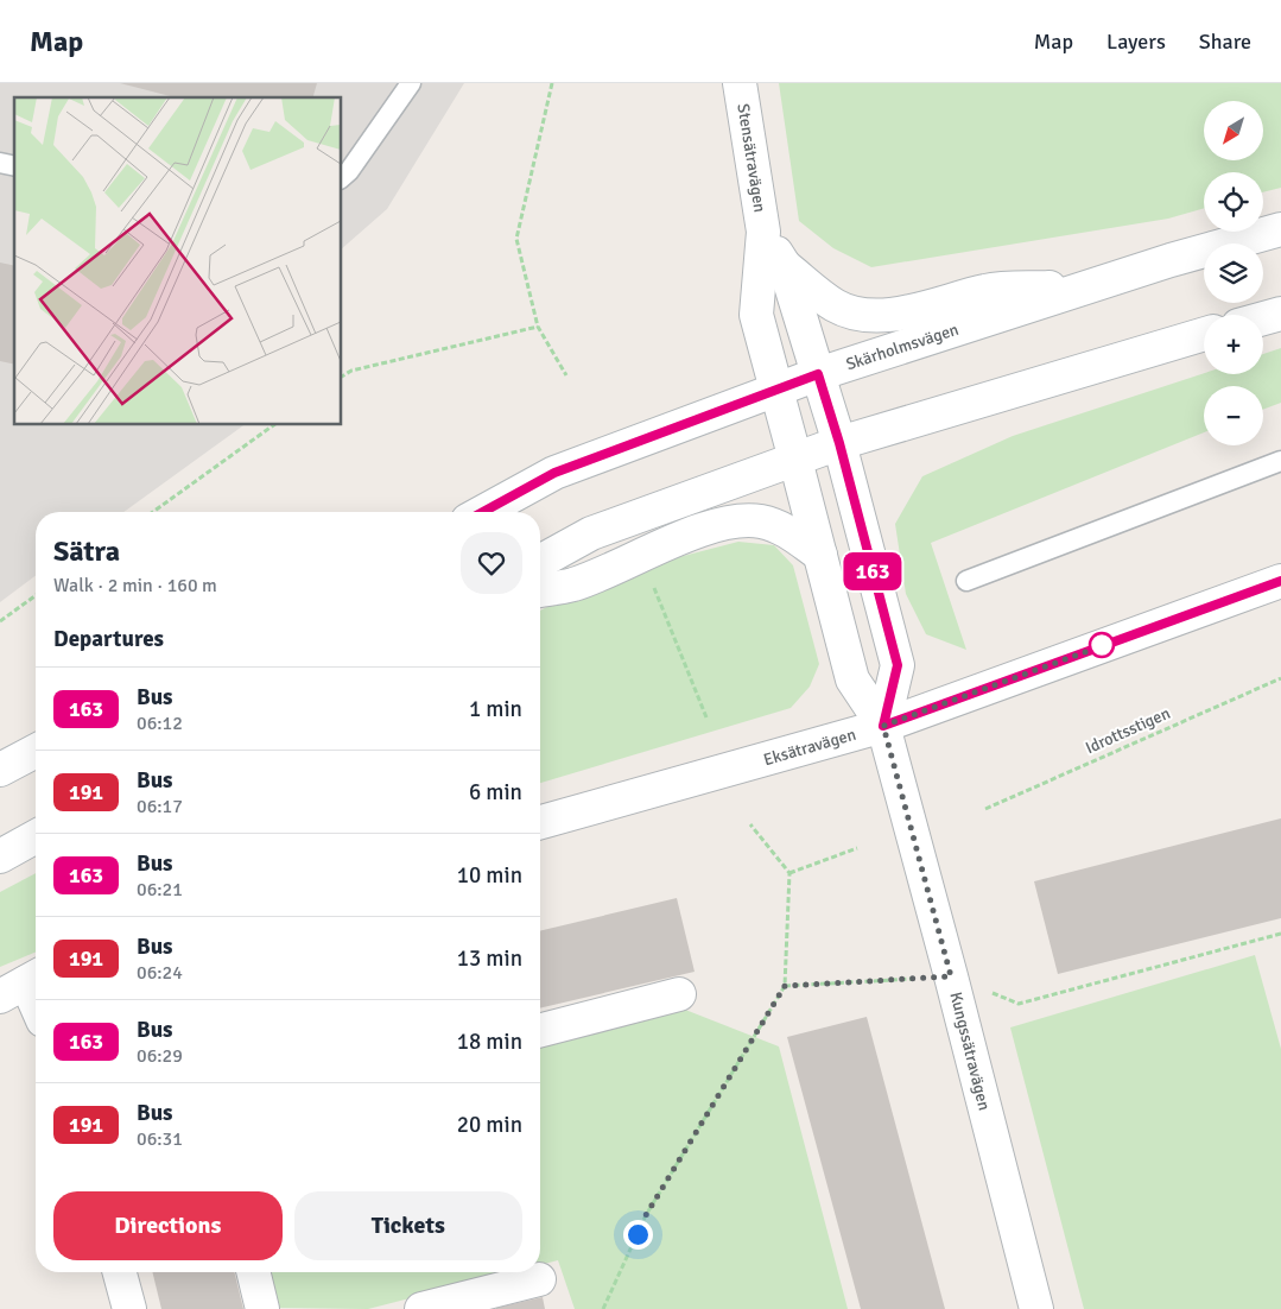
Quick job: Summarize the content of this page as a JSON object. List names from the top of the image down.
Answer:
{
  "streets": {
    "street": [
      "Stensätravägen",
      "Skärholmsvägen",
      "Eksätravägen",
      "Kungssätravägen"
    ],
    "path": ["Idrottsstigen"]
  },
  "crossings": [
    ["Stensätravägen", "Skärholmsvägen"],
    ["Stensätravägen", "Kungssätravägen"],
    ["Eksätravägen", "Kungssätravägen"]
  ],
  "lines": ["bus line 163"],
  "north": "bottom left",
  "page": {
    "header": "Map",
    "nav": ["Map", "Layers", "Share"],
    "on_map": "163",
    "map_buttons": ["+", "−"],
    "heading": [
      ["Sätra", "Walk · 2 min · 160 m"],
      "Departures"
    ],
    "list": [
      {
        "mark": "163",
        "name": "Bus",
        "note": "06:12",
        "value": "1 min"
      },
      {
        "mark": "191",
        "name": "Bus",
        "note": "06:17",
        "value": "6 min"
      },
      {
        "mark": "163",
        "name": "Bus",
        "note": "06:21",
        "value": "10 min"
      },
      {
        "mark": "191",
        "name": "Bus",
        "note": "06:24",
        "value": "13 min"
      },
      {
        "mark": "163",
        "name": "Bus",
        "note": "06:29",
        "value": "18 min"
      },
      {
        "mark": "191",
        "name": "Bus",
        "note": "06:31",
        "value": "20 min"
      }
    ],
    "buttons": ["Directions", "Tickets"]
  }
}
